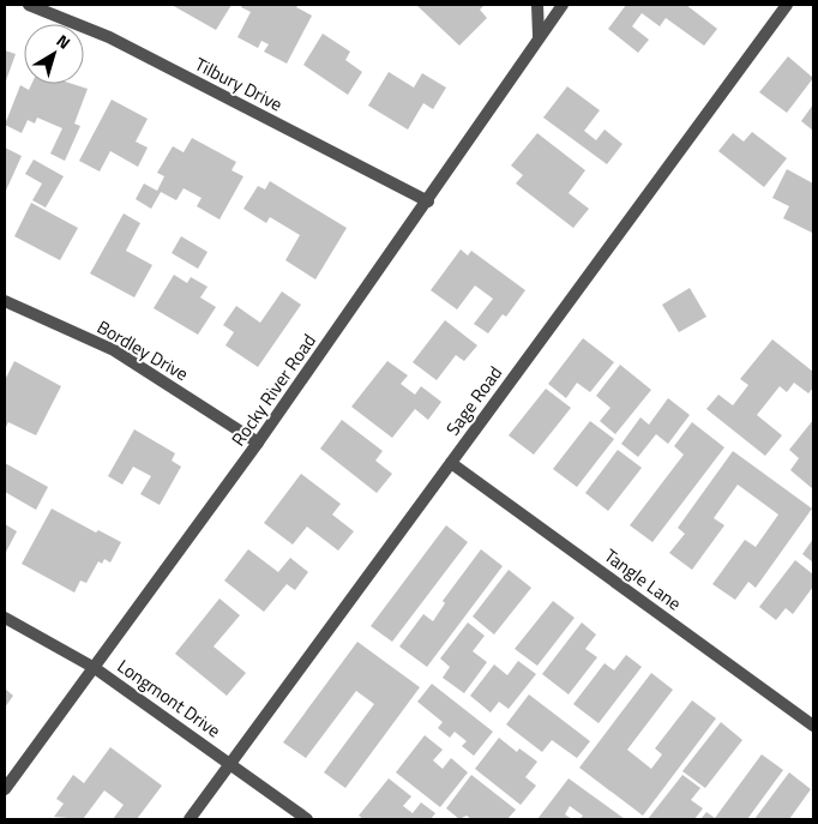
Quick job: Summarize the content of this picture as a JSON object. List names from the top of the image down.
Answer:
{
  "streets": {
    "street": [
      "Tilbury Drive",
      "Bordley Drive",
      "Rocky River Road",
      "Sage Road",
      "Tangle Lane",
      "Longmont Drive"
    ]
  },
  "crossings": [
    ["Tilbury Drive", "Rocky River Road"],
    ["Bordley Drive", "Rocky River Road"],
    ["Rocky River Road", "Longmont Drive"],
    ["Sage Road", "Tangle Lane"],
    ["Sage Road", "Longmont Drive"]
  ],
  "north": "top right"
}
